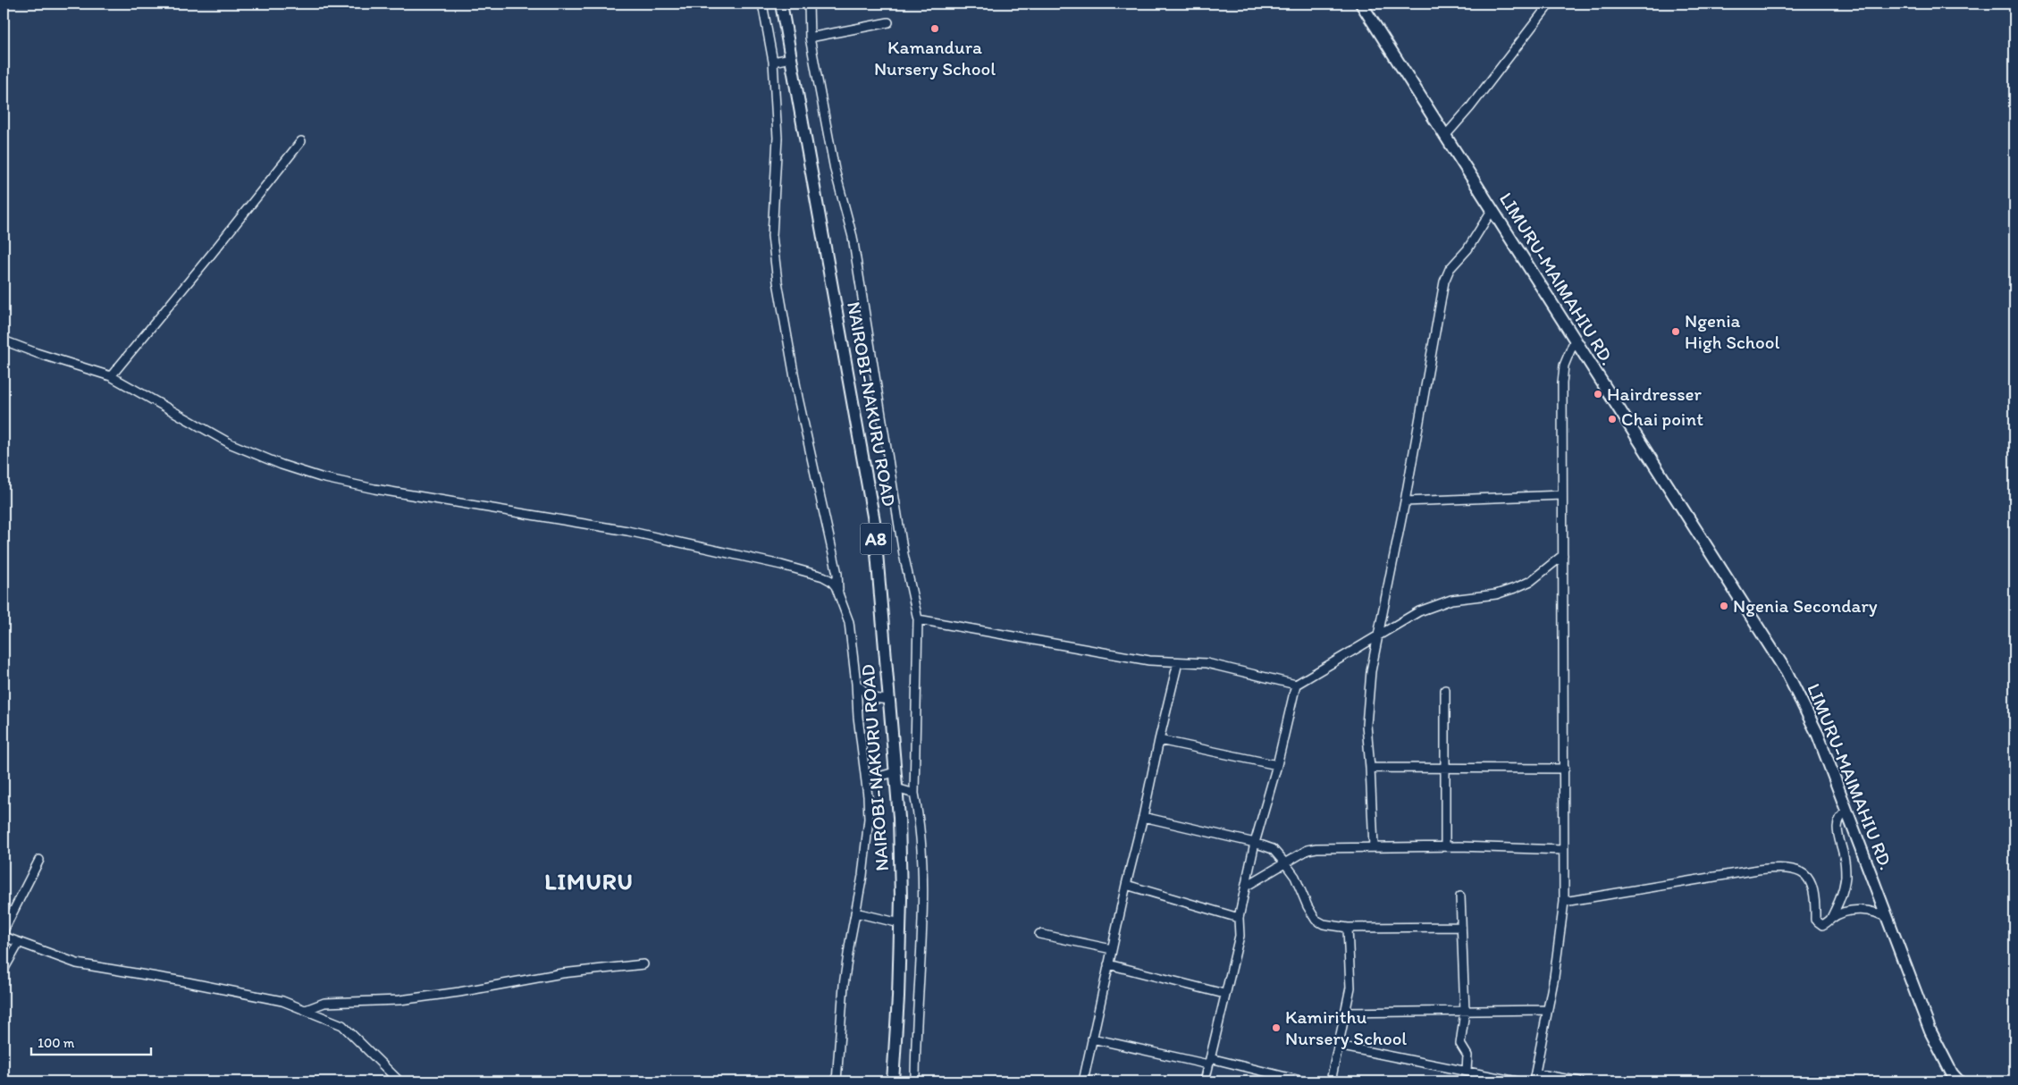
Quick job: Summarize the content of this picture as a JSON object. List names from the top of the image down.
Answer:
{
  "streets": {
    "highway": ["LIMURU-MAIMAHIU RD.", "NAIROBI-NAKURU ROAD", "A8"]
  },
  "districts": ["LIMURU"],
  "places": [
    "Kamandura Nursery School",
    "Ngenia High School",
    "Hairdresser",
    "Chai point",
    "Ngenia Secondary",
    "Kamirithu Nursery School"
  ],
  "scale_bar": "100 m"
}
